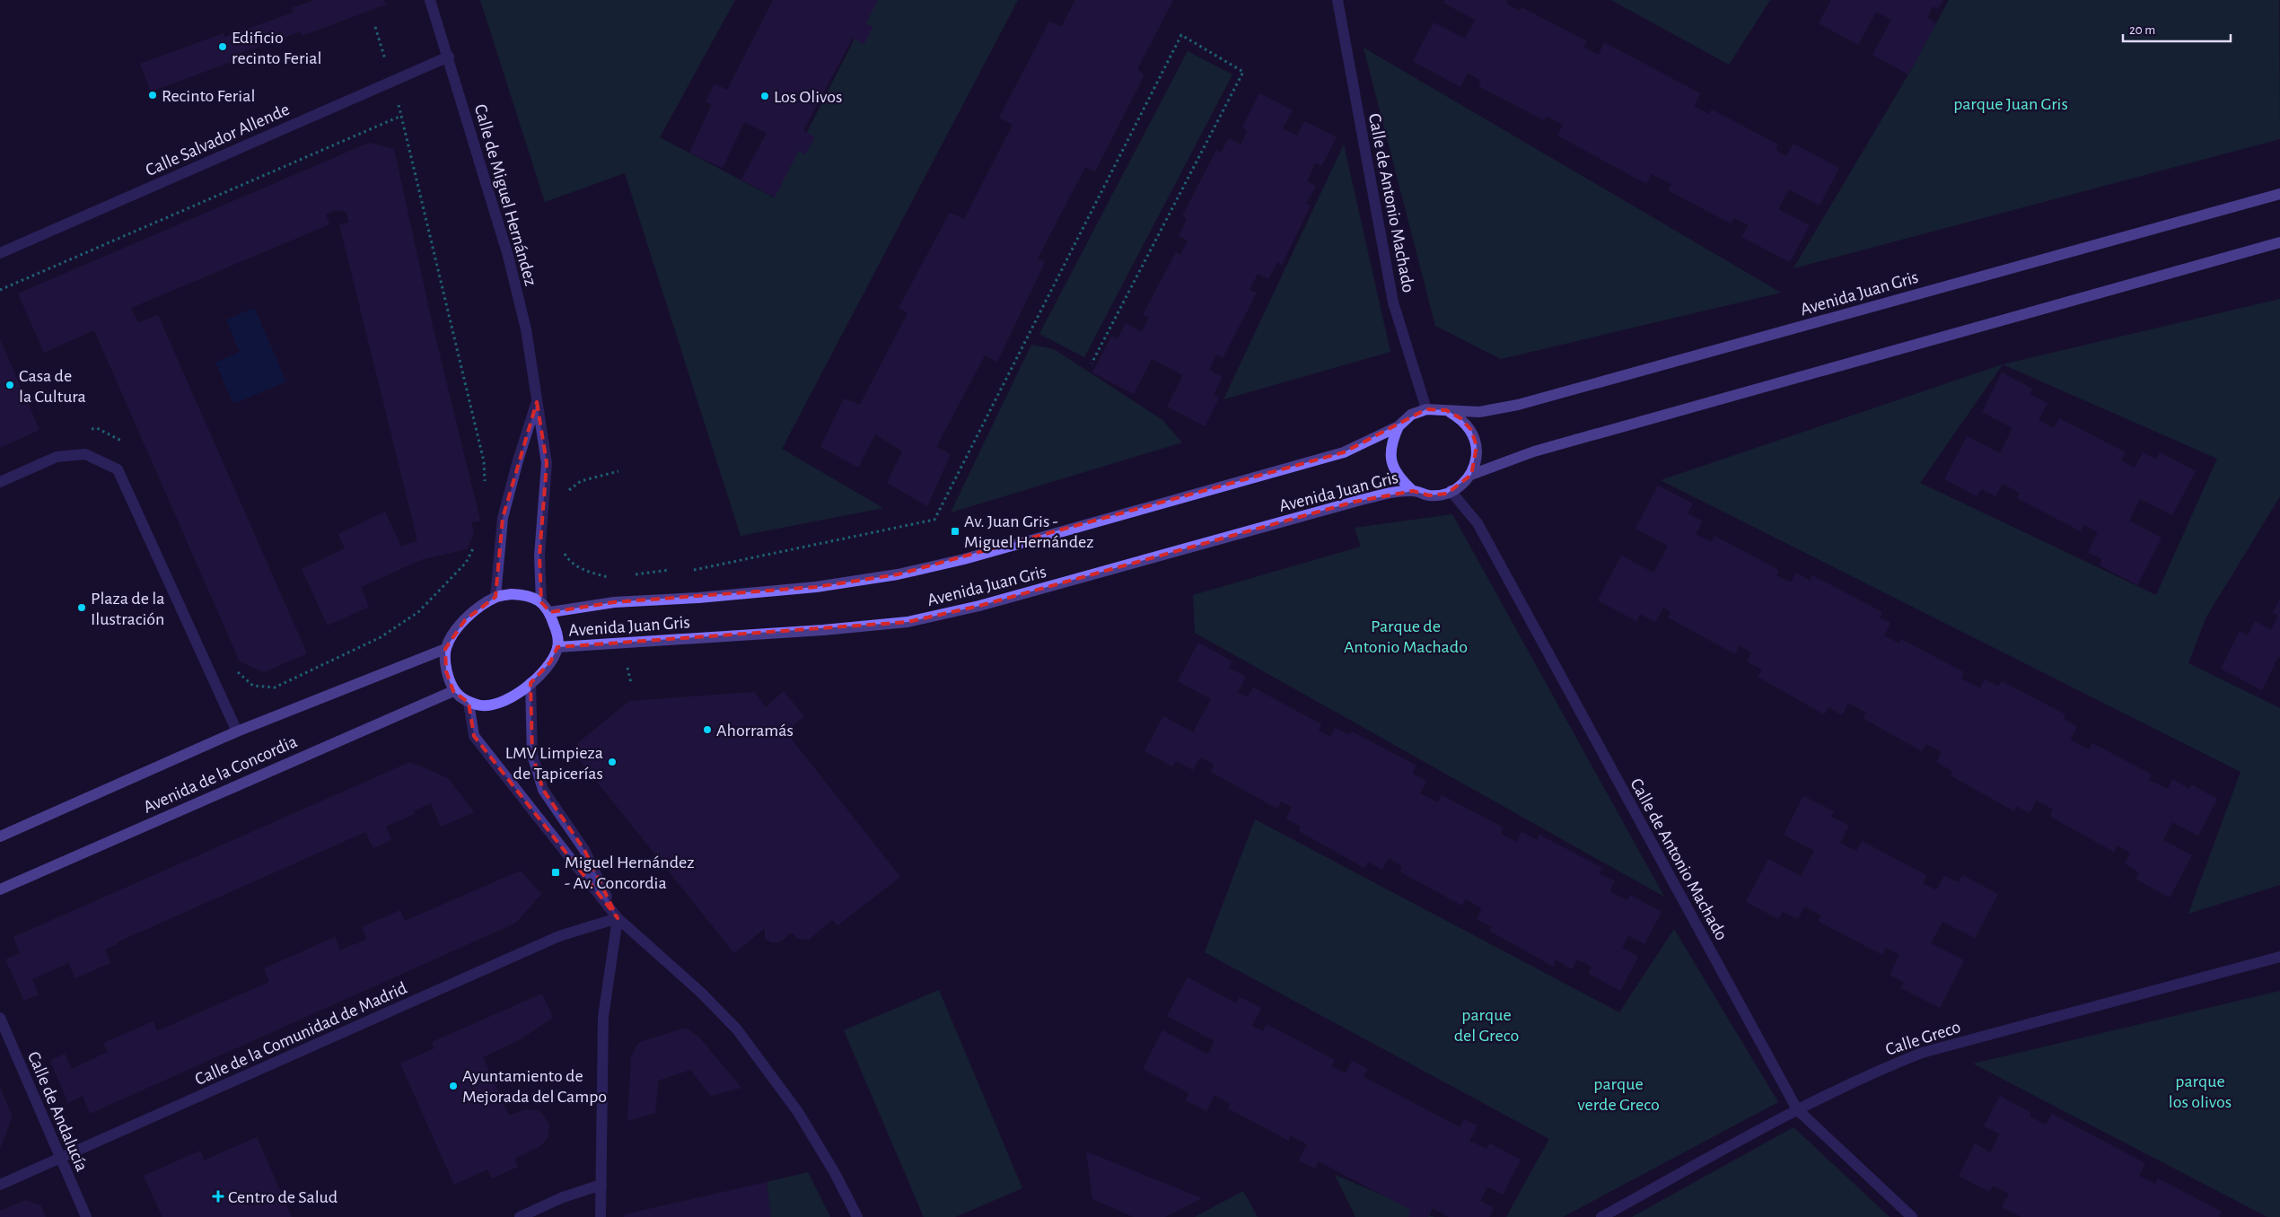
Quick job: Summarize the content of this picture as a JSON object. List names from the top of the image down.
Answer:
{
  "streets": {
    "street": [
      "Calle Salvador Allende",
      "Calle de Miguel Hernández",
      "Calle de Antonio Machado",
      "Avenida Juan Gris",
      "Avenida de la Concordia",
      "Calle de la Comunidad de Madrid",
      "Calle Greco",
      "Calle de Andalucía"
    ]
  },
  "crossings": [
    ["Calle Salvador Allende", "Calle de Miguel Hernández"],
    ["Calle de Miguel Hernández", "Avenida Juan Gris"],
    ["Calle de Miguel Hernández", "Avenida de la Concordia"],
    ["Calle de Antonio Machado", "Avenida Juan Gris"],
    ["Calle de Antonio Machado", "Calle Greco"],
    ["Avenida Juan Gris", "Avenida de la Concordia"],
    ["Calle de la Comunidad de Madrid", "Calle de Andalucía"]
  ],
  "parks": [
    "parque Juan Gris",
    "Parque de Antonio Machado",
    "parque del Greco",
    "parque los olivos",
    "parque verde Greco"
  ],
  "places": {
    "other": [
      "Edificio recinto Ferial",
      "Recinto Ferial",
      "Los Olivos",
      "Casa de la Cultura",
      "Plaza de la Ilustración",
      "Ahorramás",
      "LMV Limpieza de Tapicerías",
      "Ayuntamiento de Mejorada del Campo"
    ],
    "transit": ["Av. Juan Gris - Miguel Hernández", "Miguel Hernández - Av. Concordia"],
    "health": ["Centro de Salud"]
  },
  "scale_bar": "20 m"
}
